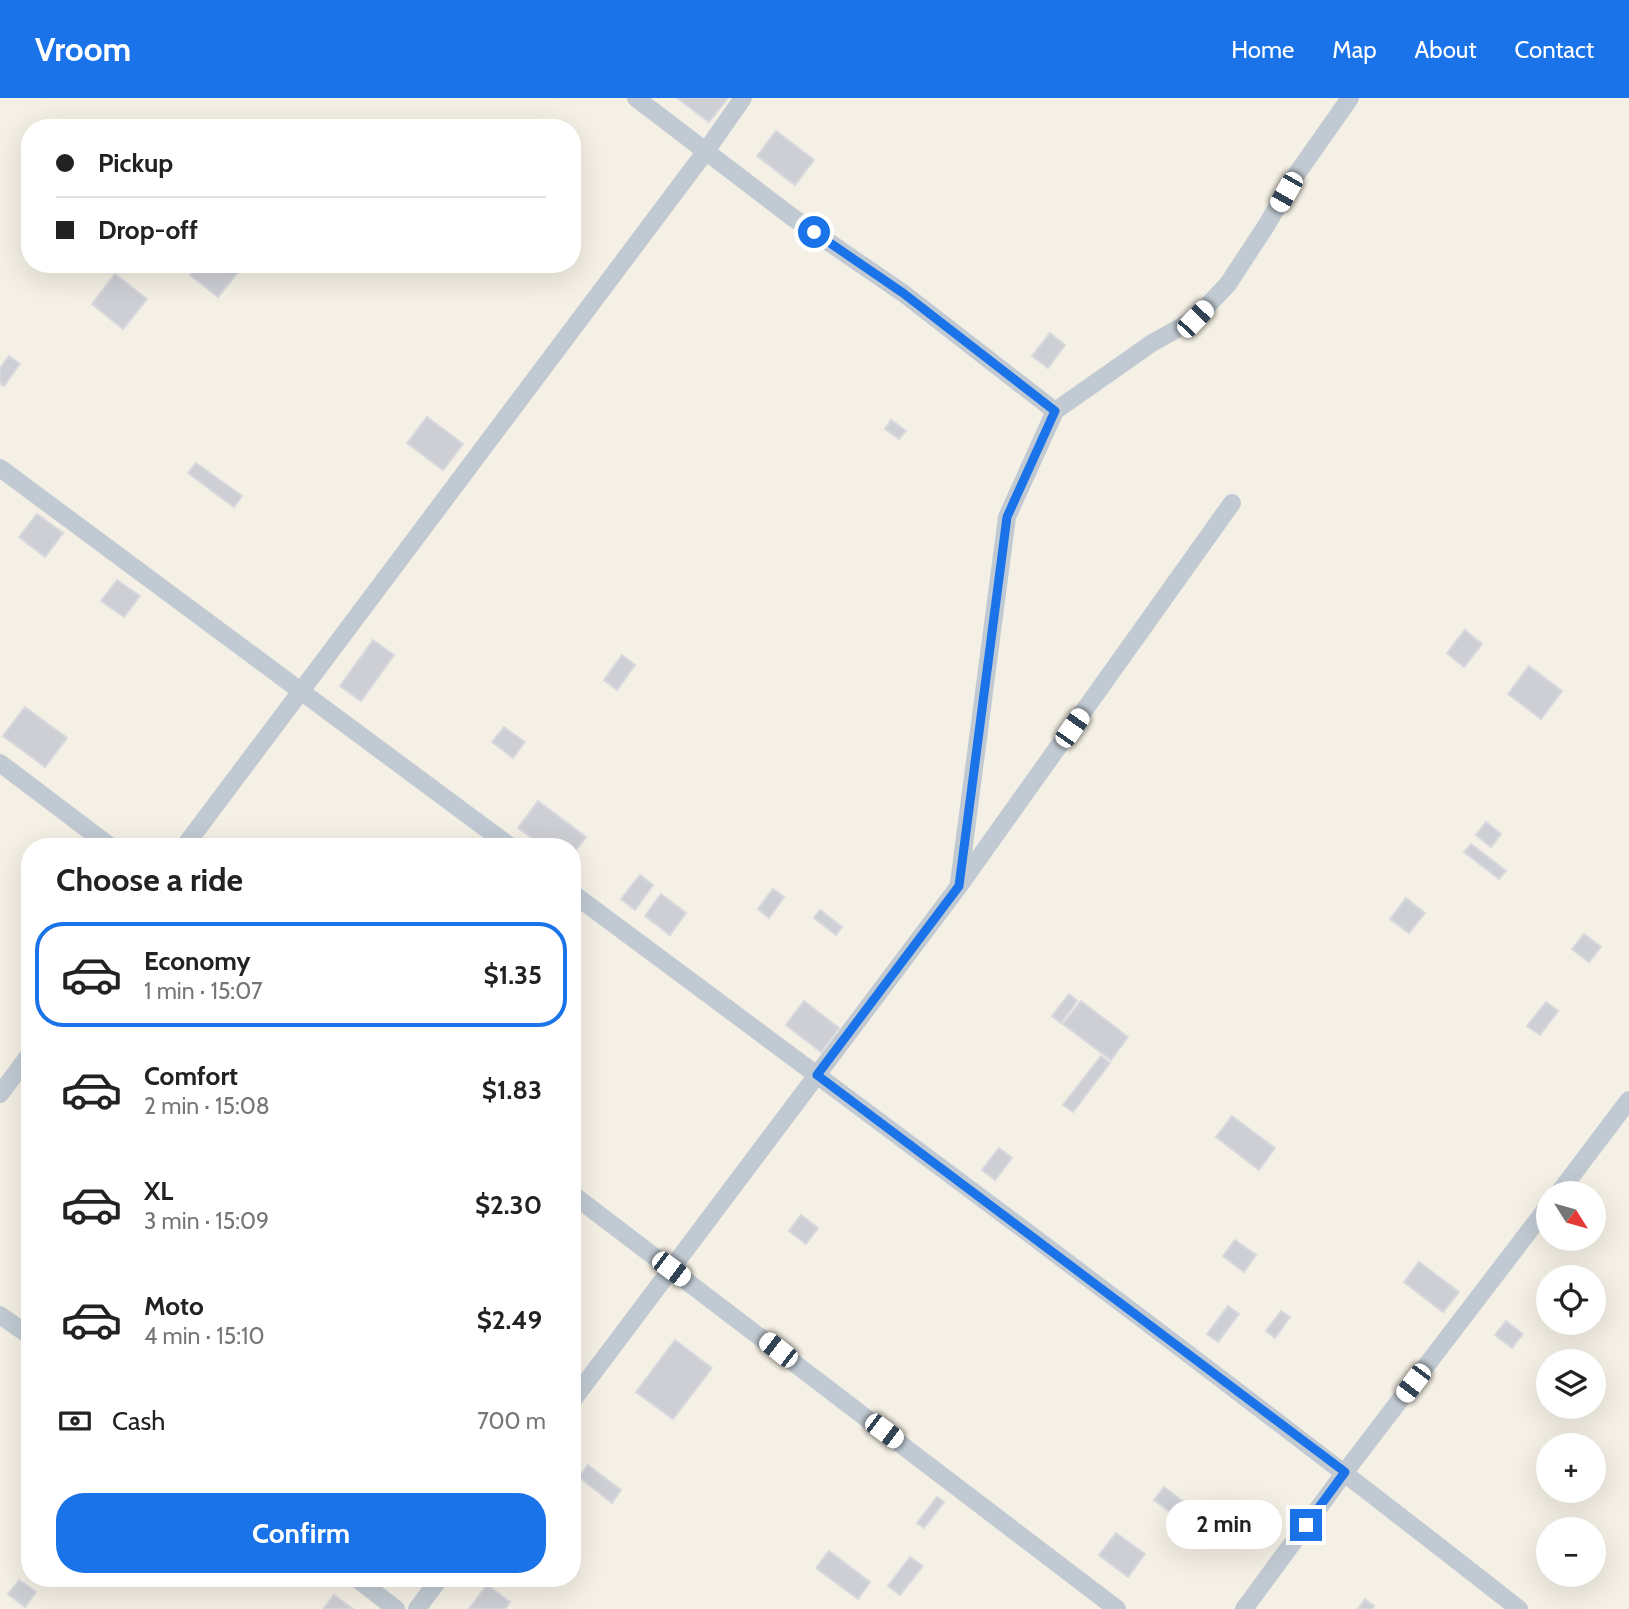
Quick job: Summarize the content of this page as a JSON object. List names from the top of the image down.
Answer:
{
  "north": "bottom right",
  "page": {
    "header": "Vroom",
    "nav": [
      "Home",
      "Map",
      "About",
      "Contact"
    ],
    "banner": ["Pickup", "Drop-off"],
    "heading": "Choose a ride",
    "list": [
      {
        "name": "Economy",
        "note": "1 min · 15:07",
        "value": "$1.35"
      },
      {
        "name": "Comfort",
        "note": "2 min · 15:08",
        "value": "$1.83"
      },
      {
        "name": "XL",
        "note": "3 min · 15:09",
        "value": "$2.30"
      },
      {
        "name": "Moto",
        "note": "4 min · 15:10",
        "value": "$2.49"
      }
    ],
    "map_buttons": ["+", "−"],
    "pay": ["Cash", "700 m"],
    "buttons": "Confirm",
    "bubble": "2 min"
  }
}
